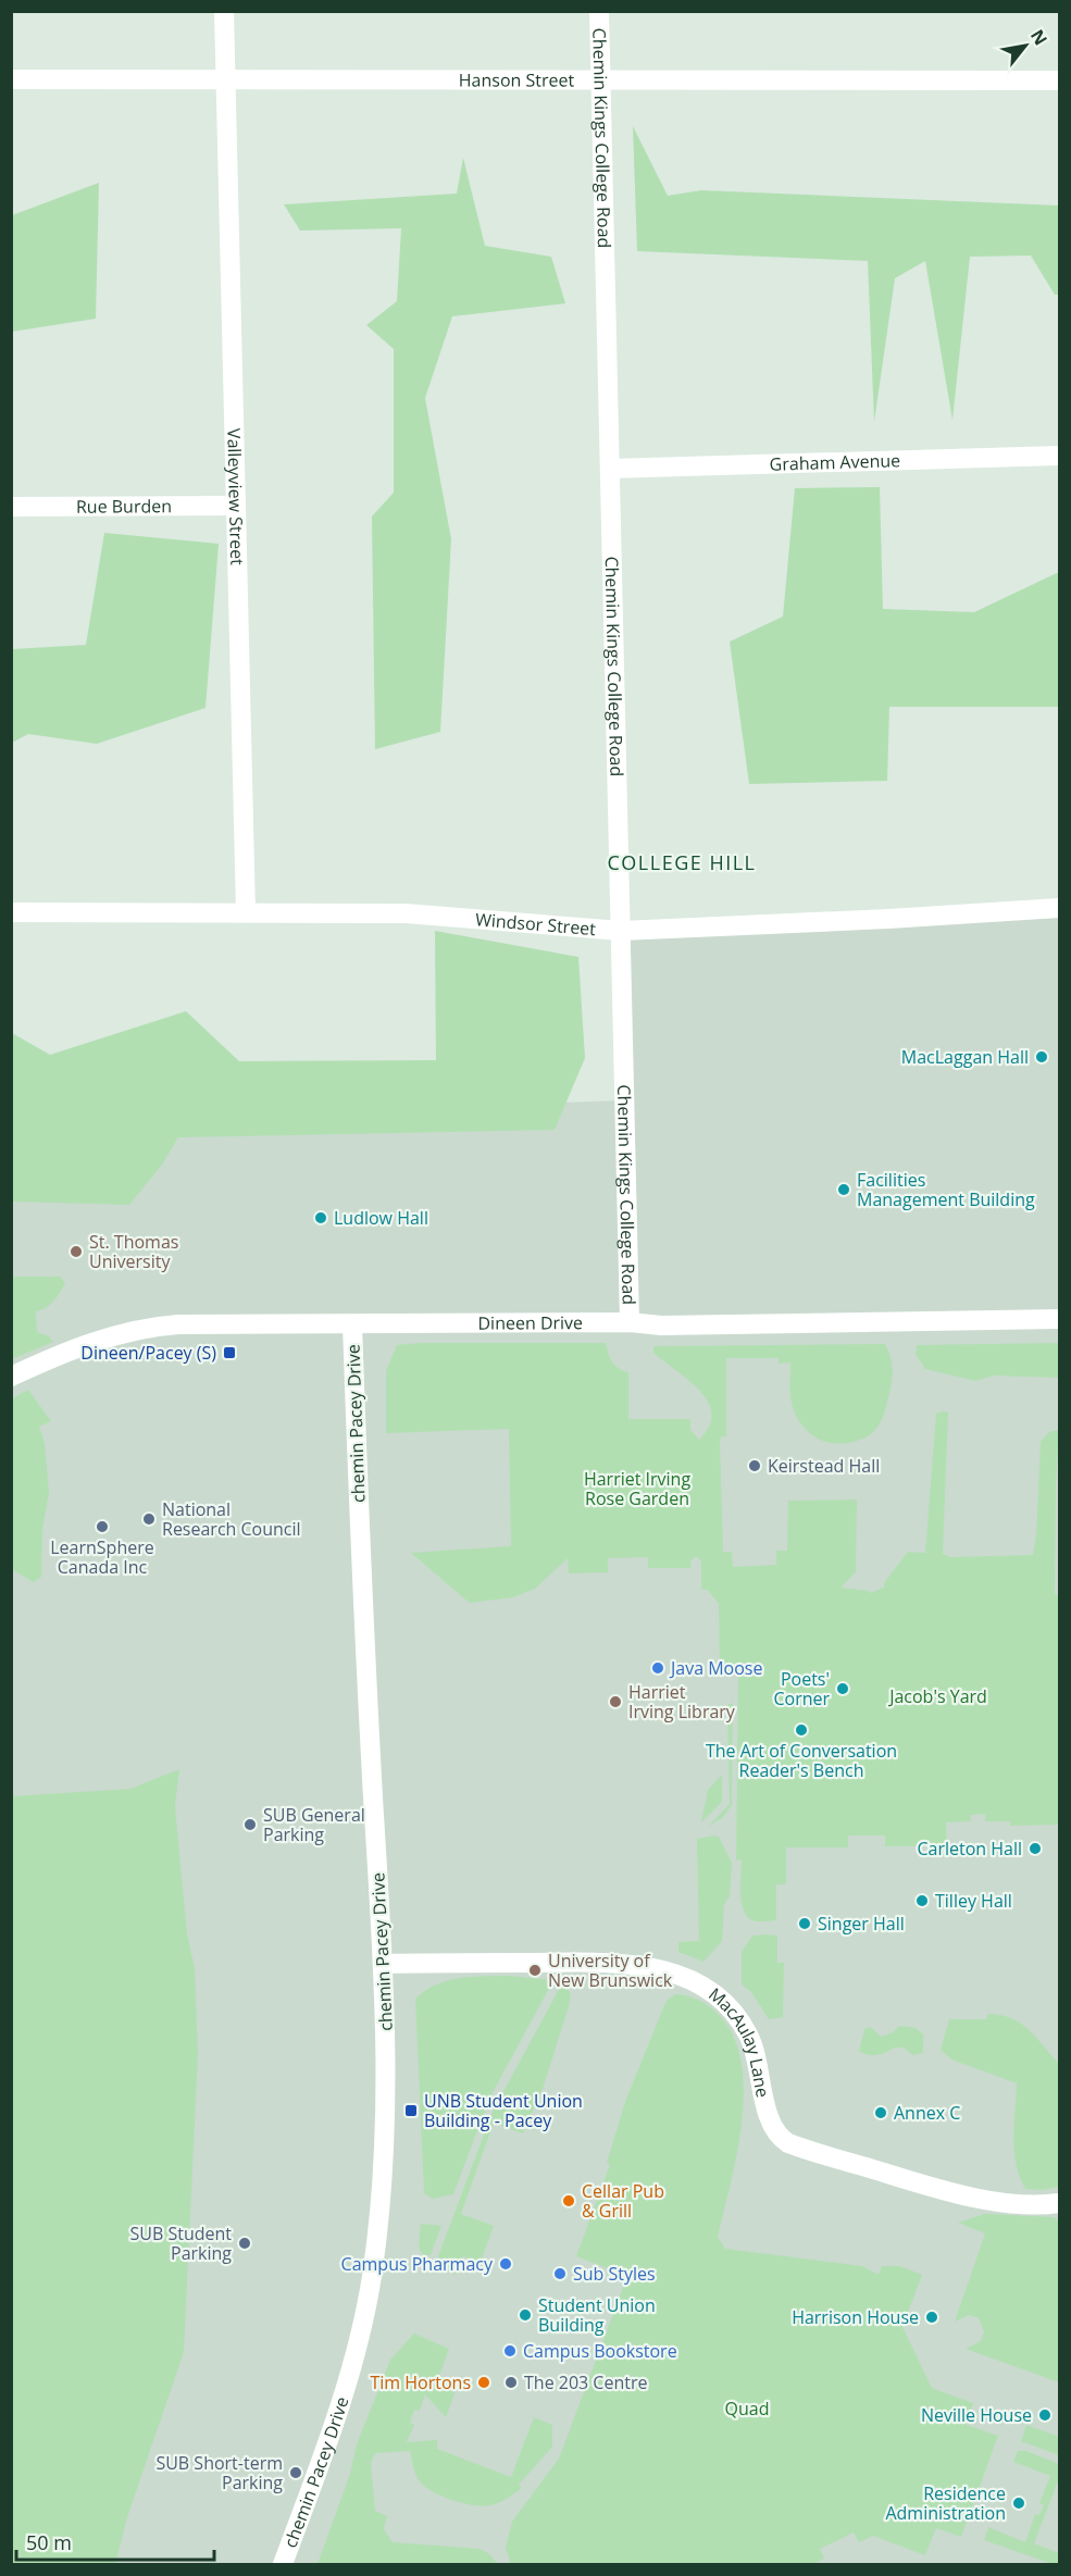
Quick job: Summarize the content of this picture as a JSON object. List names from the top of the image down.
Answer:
{
  "streets": {
    "street": [
      "Hanson Street",
      "Chemin Kings College Road",
      "Graham Avenue",
      "Valleyview Street",
      "Rue Burden",
      "Windsor Street",
      "Dineen Drive",
      "chemin Pacey Drive",
      "MacAulay Lane"
    ]
  },
  "crossings": [
    ["Hanson Street", "Chemin Kings College Road"],
    ["Hanson Street", "Valleyview Street"],
    ["Chemin Kings College Road", "Graham Avenue"],
    ["Chemin Kings College Road", "Windsor Street"],
    ["Chemin Kings College Road", "Dineen Drive"],
    ["Valleyview Street", "Rue Burden"],
    ["Valleyview Street", "Windsor Street"],
    ["Dineen Drive", "chemin Pacey Drive"],
    ["chemin Pacey Drive", "MacAulay Lane"]
  ],
  "districts": ["COLLEGE HILL"],
  "parks": ["Harriet Irving Rose Garden", "Jacob's Yard", "Quad"],
  "places": {
    "other": [
      "MacLaggan Hall",
      "Facilities Management Building",
      "Ludlow Hall",
      "St. Thomas University",
      "Keirstead Hall",
      "National Research Council",
      "LearnSphere Canada Inc",
      "Java Moose",
      "Poets' Corner",
      "Harriet Irving Library",
      "The Art of Conversation Reader's Bench",
      "SUB General Parking",
      "Carleton Hall",
      "Tilley Hall",
      "Singer Hall",
      "University of New Brunswick",
      "Annex C",
      "Cellar Pub & Grill",
      "SUB Student Parking",
      "Campus Pharmacy",
      "Sub Styles",
      "Student Union Building",
      "Harrison House",
      "Campus Bookstore",
      "Tim Hortons",
      "The 203 Centre",
      "Neville House",
      "SUB Short-term Parking",
      "Residence Administration"
    ],
    "transit": ["Dineen/Pacey (S)", "UNB Student Union Building - Pacey"]
  },
  "scale_bar": "50 m",
  "north": "top right"
}
